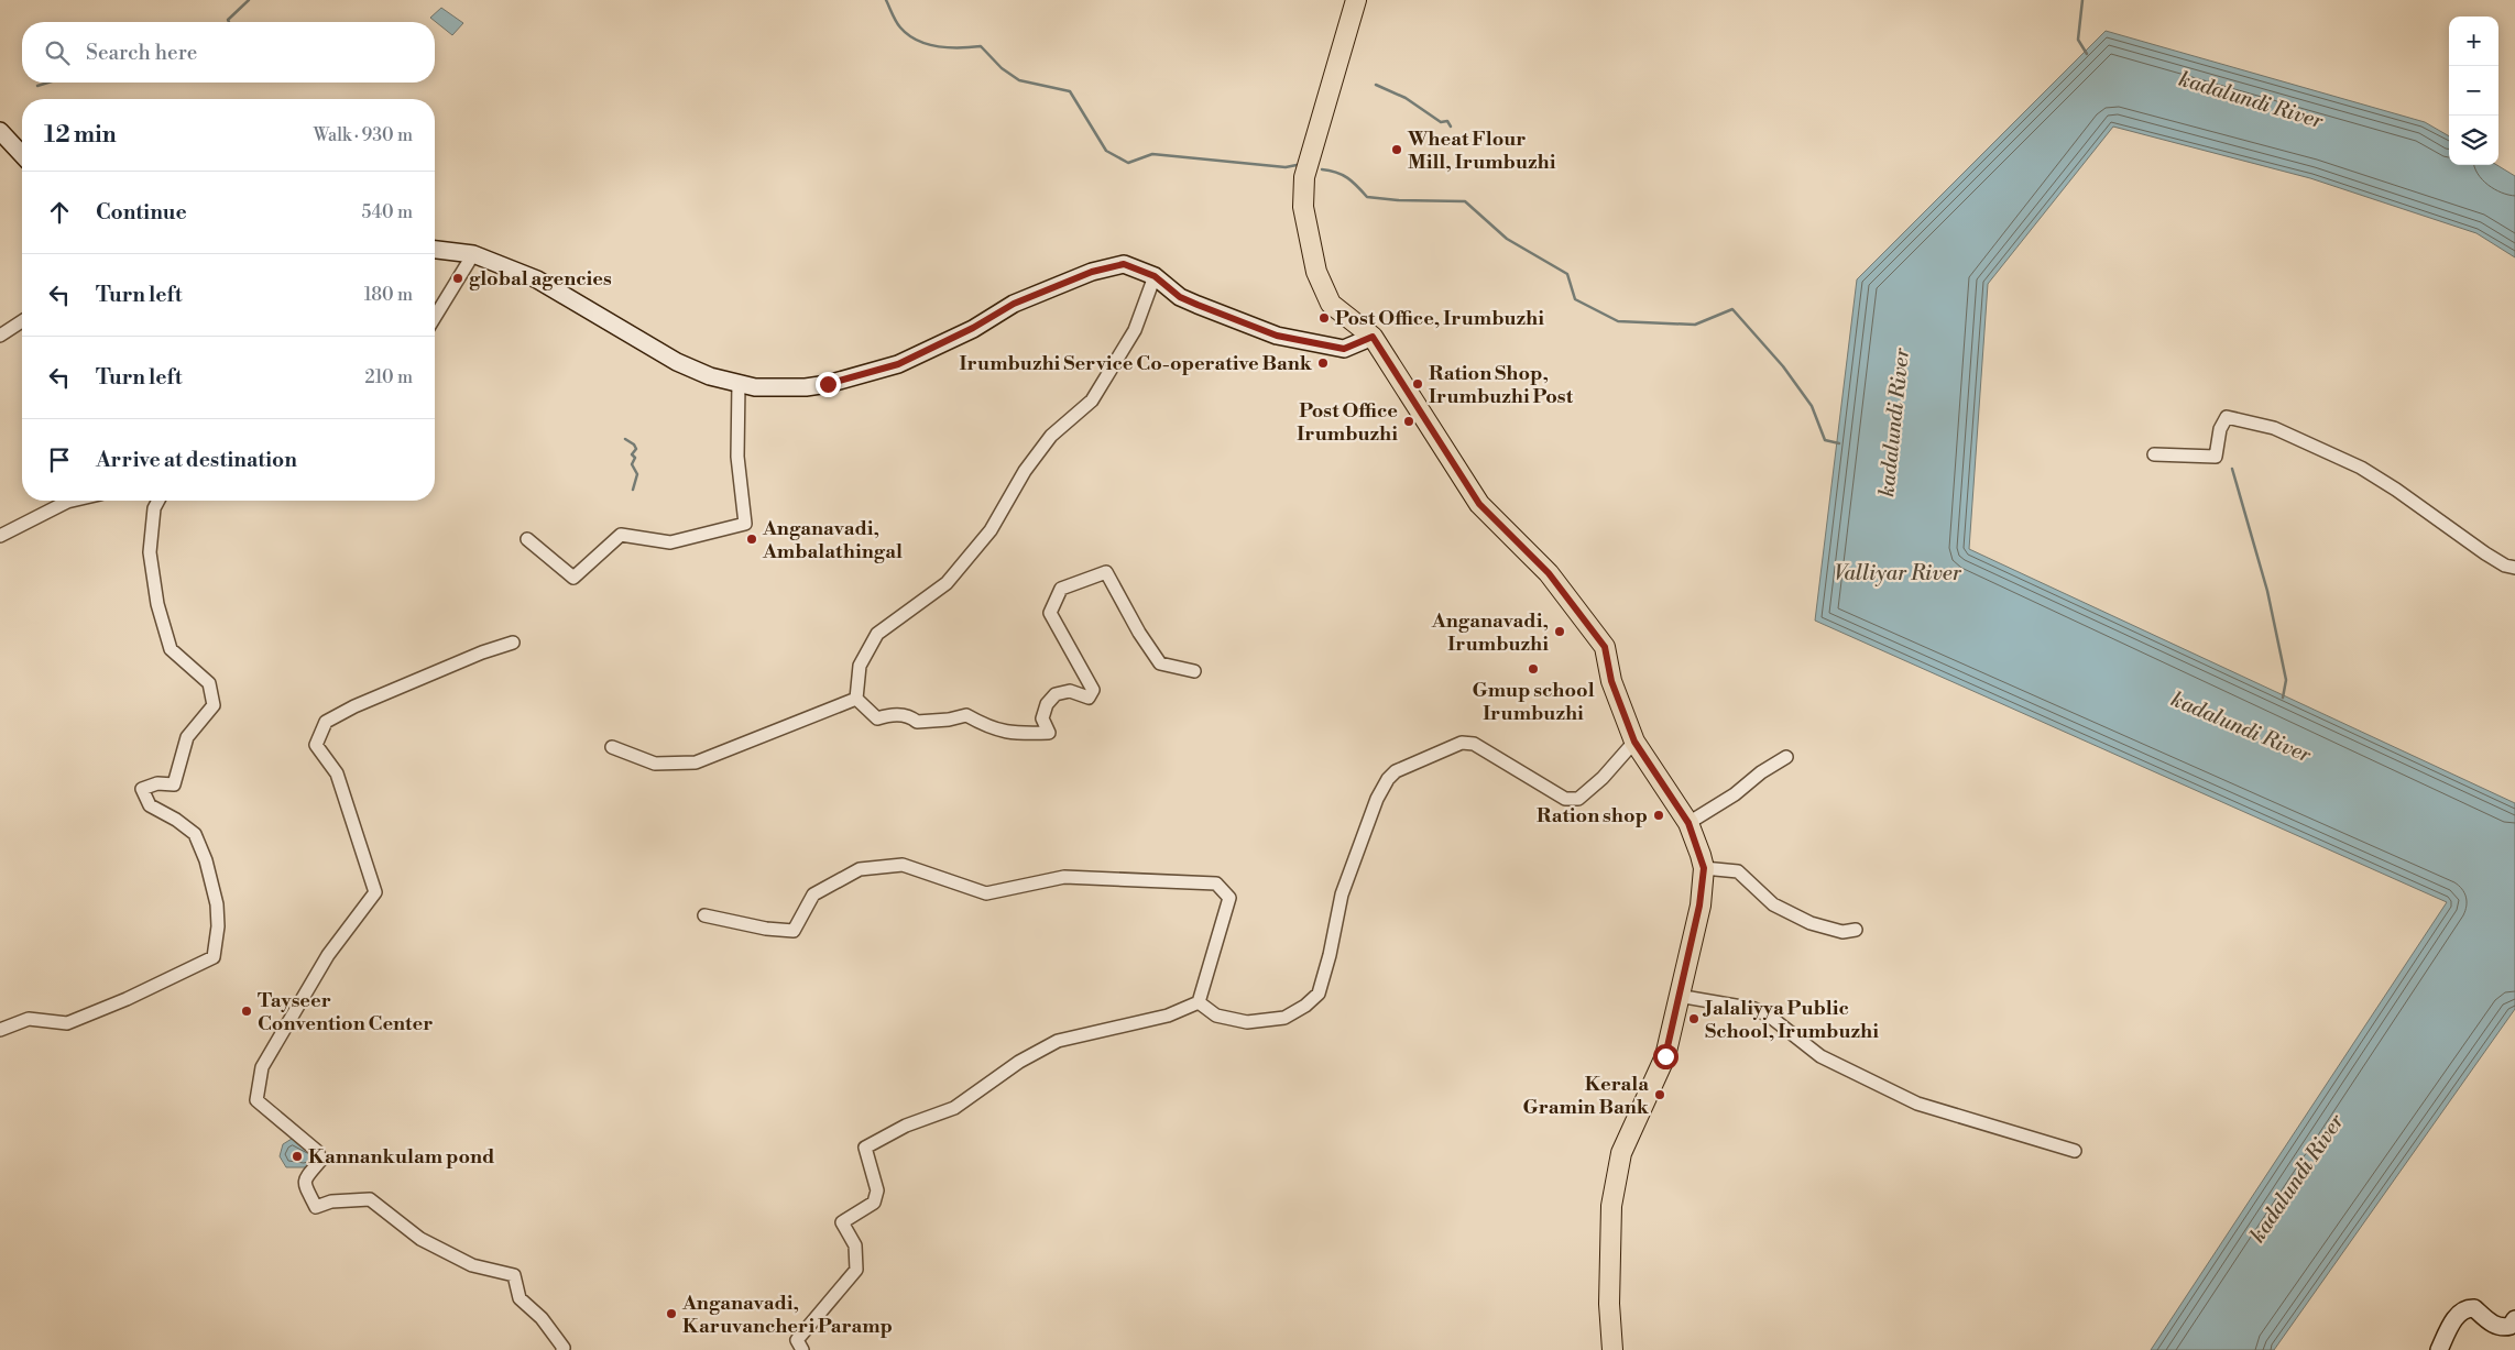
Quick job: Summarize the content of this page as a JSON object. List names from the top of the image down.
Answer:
{
  "water": ["kadalundi River", "Valliyar River"],
  "places": [
    "Wheat Flour Mill, Irumbuzhi",
    "global agencies",
    "Post Office, Irumbuzhi",
    "Irumbuzhi Service Co-operative Bank",
    "Ration Shop, Irumbuzhi Post",
    "Post Office Irumbuzhi",
    "Anganavadi, Ambalathingal",
    "Anganavadi, Irumbuzhi",
    "Gmup school Irumbuzhi",
    "Ration shop",
    "Tayseer Convention Center",
    "Jalaliyya Public School, Irumbuzhi",
    "Kerala Gramin Bank",
    "Kannankulam pond",
    "Anganavadi, Karuvancheri Paramp"
  ],
  "page": {
    "map_buttons": ["+", "−"],
    "search": "Search here",
    "heading": ["12 min", "Walk · 930 m"],
    "list": [
      ["Continue", "540 m"],
      ["Turn left", "180 m"],
      ["Turn left", "210 m"],
      "Arrive at destination"
    ]
  }
}
